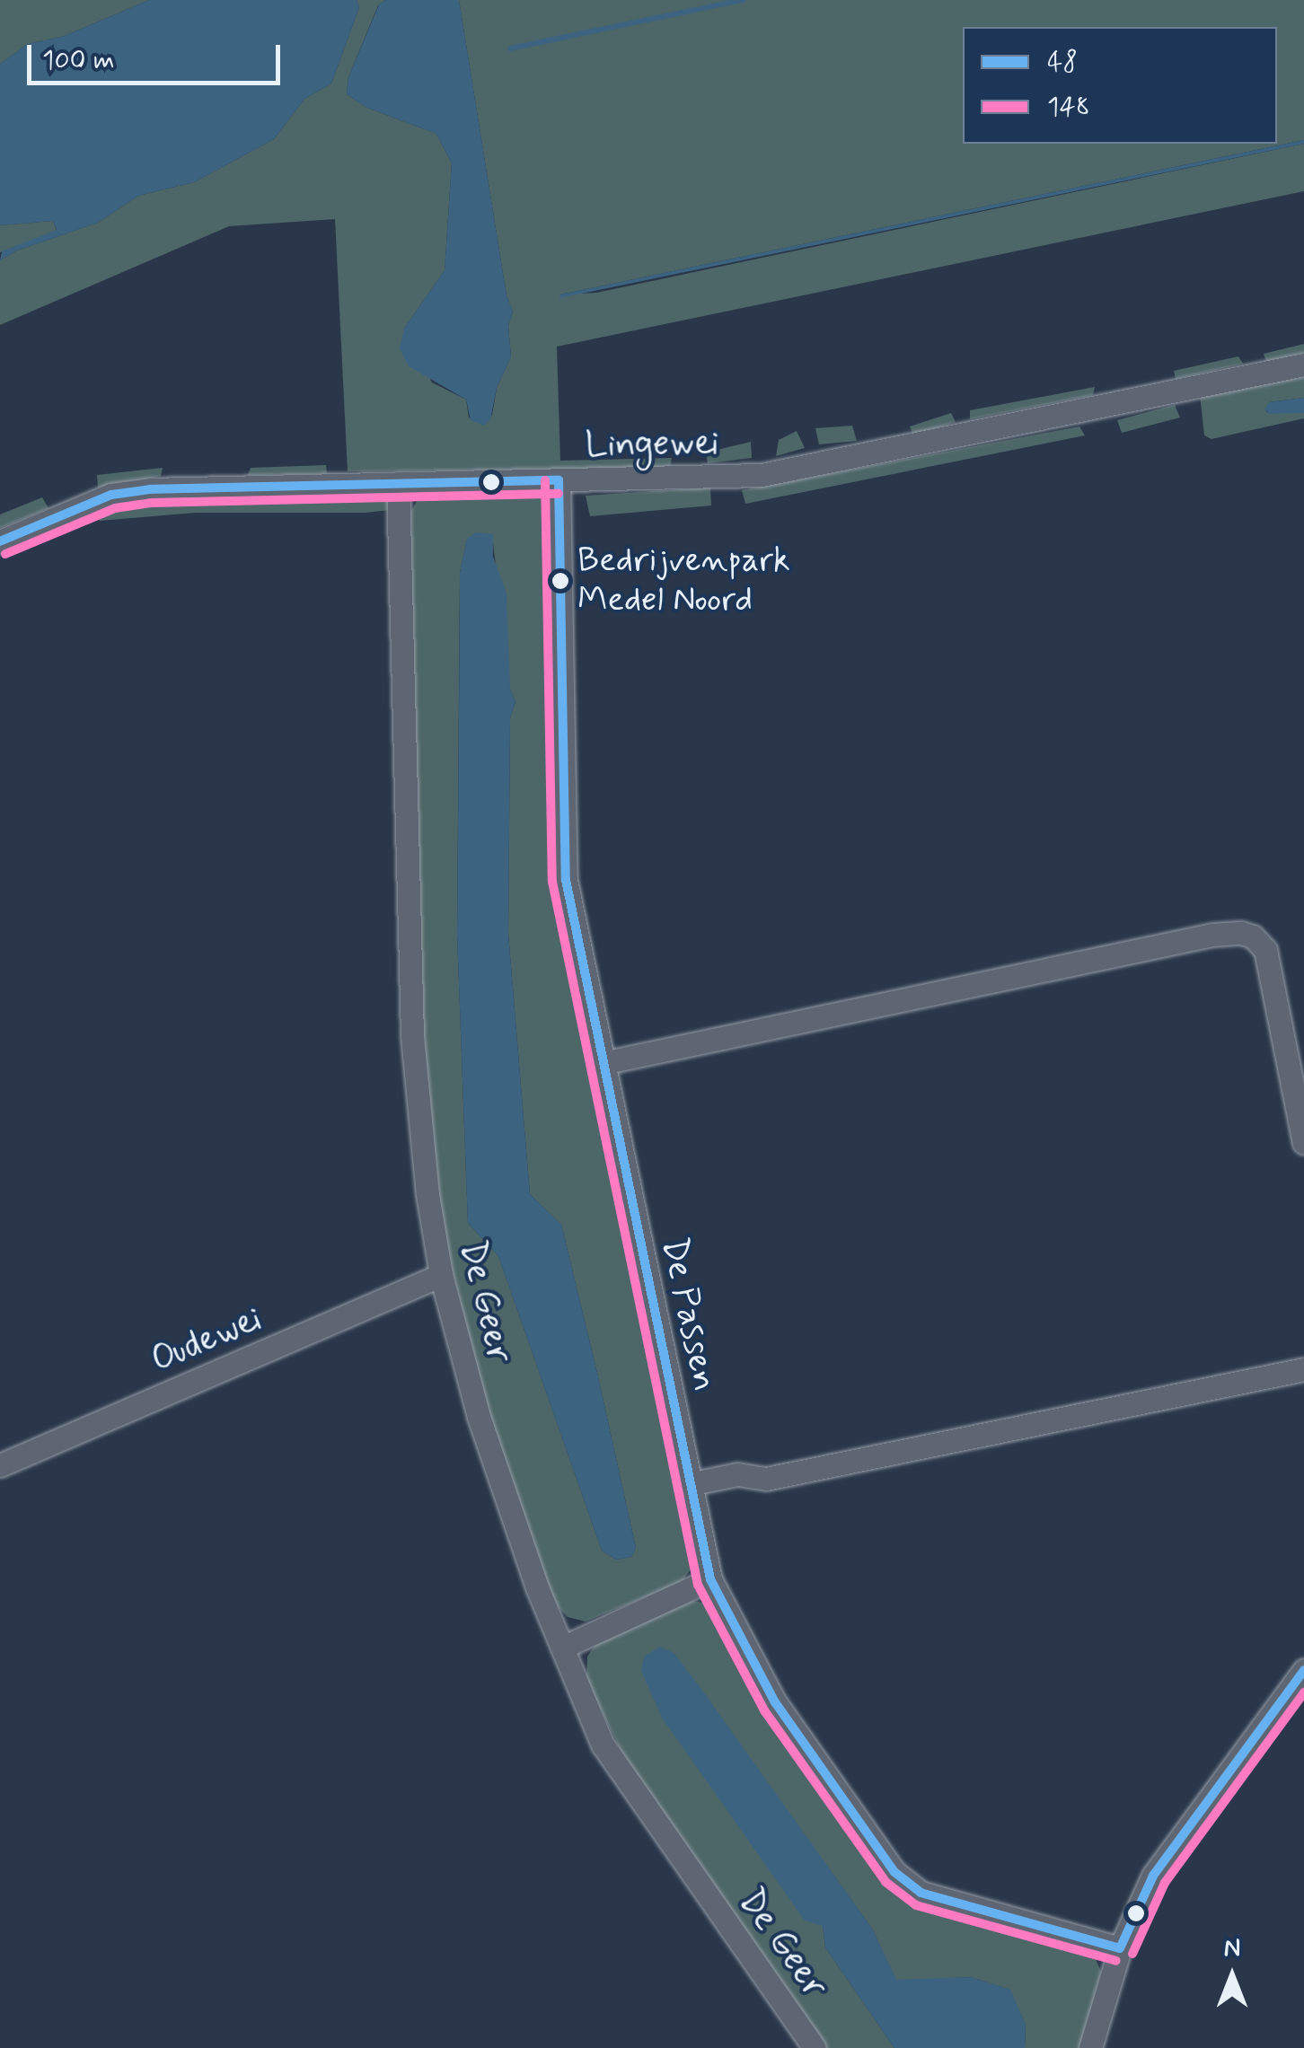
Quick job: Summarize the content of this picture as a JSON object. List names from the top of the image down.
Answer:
{
  "streets": {
    "street": [
      "Lingewei",
      "De Geer",
      "De Passen",
      "Oudewei"
    ]
  },
  "crossings": [
    ["Lingewei", "De Geer"],
    ["Lingewei", "De Passen"],
    ["De Geer", "Oudewei"]
  ],
  "places": ["Bedrijvenpark Medel Noord"],
  "lines": ["transit line 48", "transit line 148"],
  "legend": ["48", "148"],
  "scale_bar": "100 m",
  "north": "top"
}
